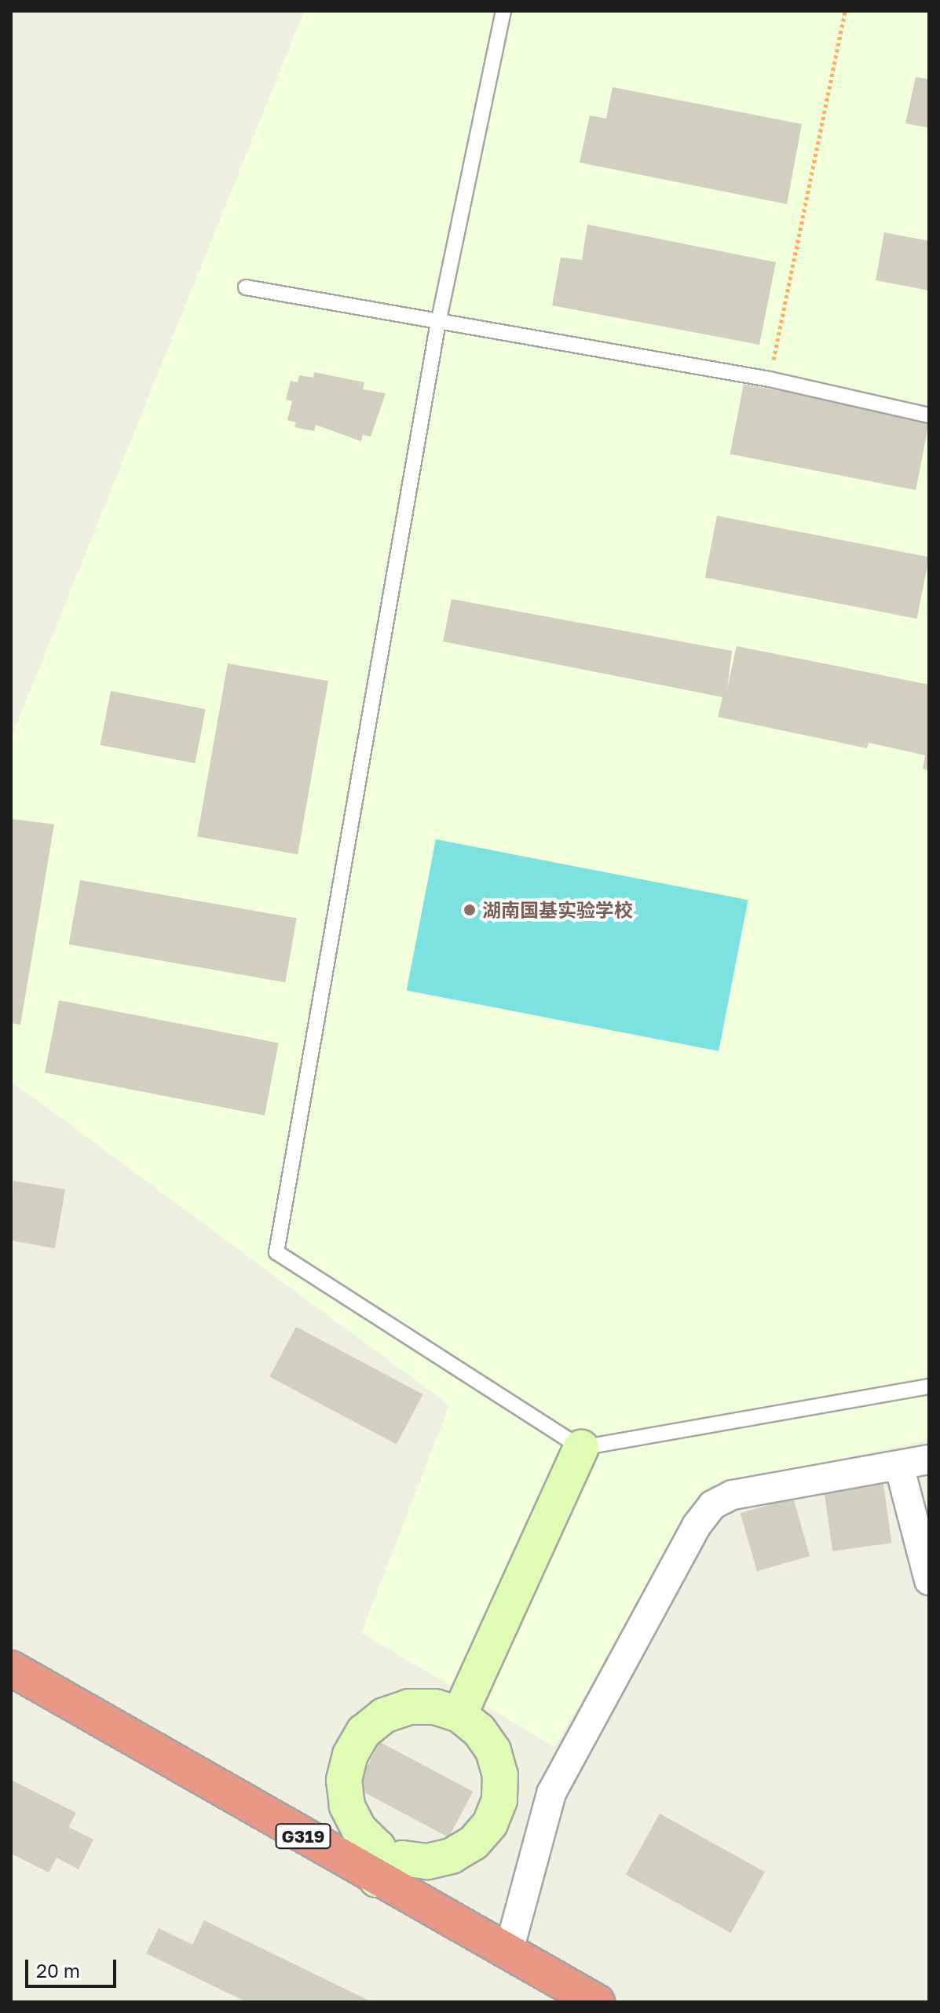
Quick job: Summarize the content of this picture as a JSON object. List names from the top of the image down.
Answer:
{
  "streets": {
    "highway": ["G319"]
  },
  "places": ["湖南国基实验学校"],
  "scale_bar": "20 m"
}
